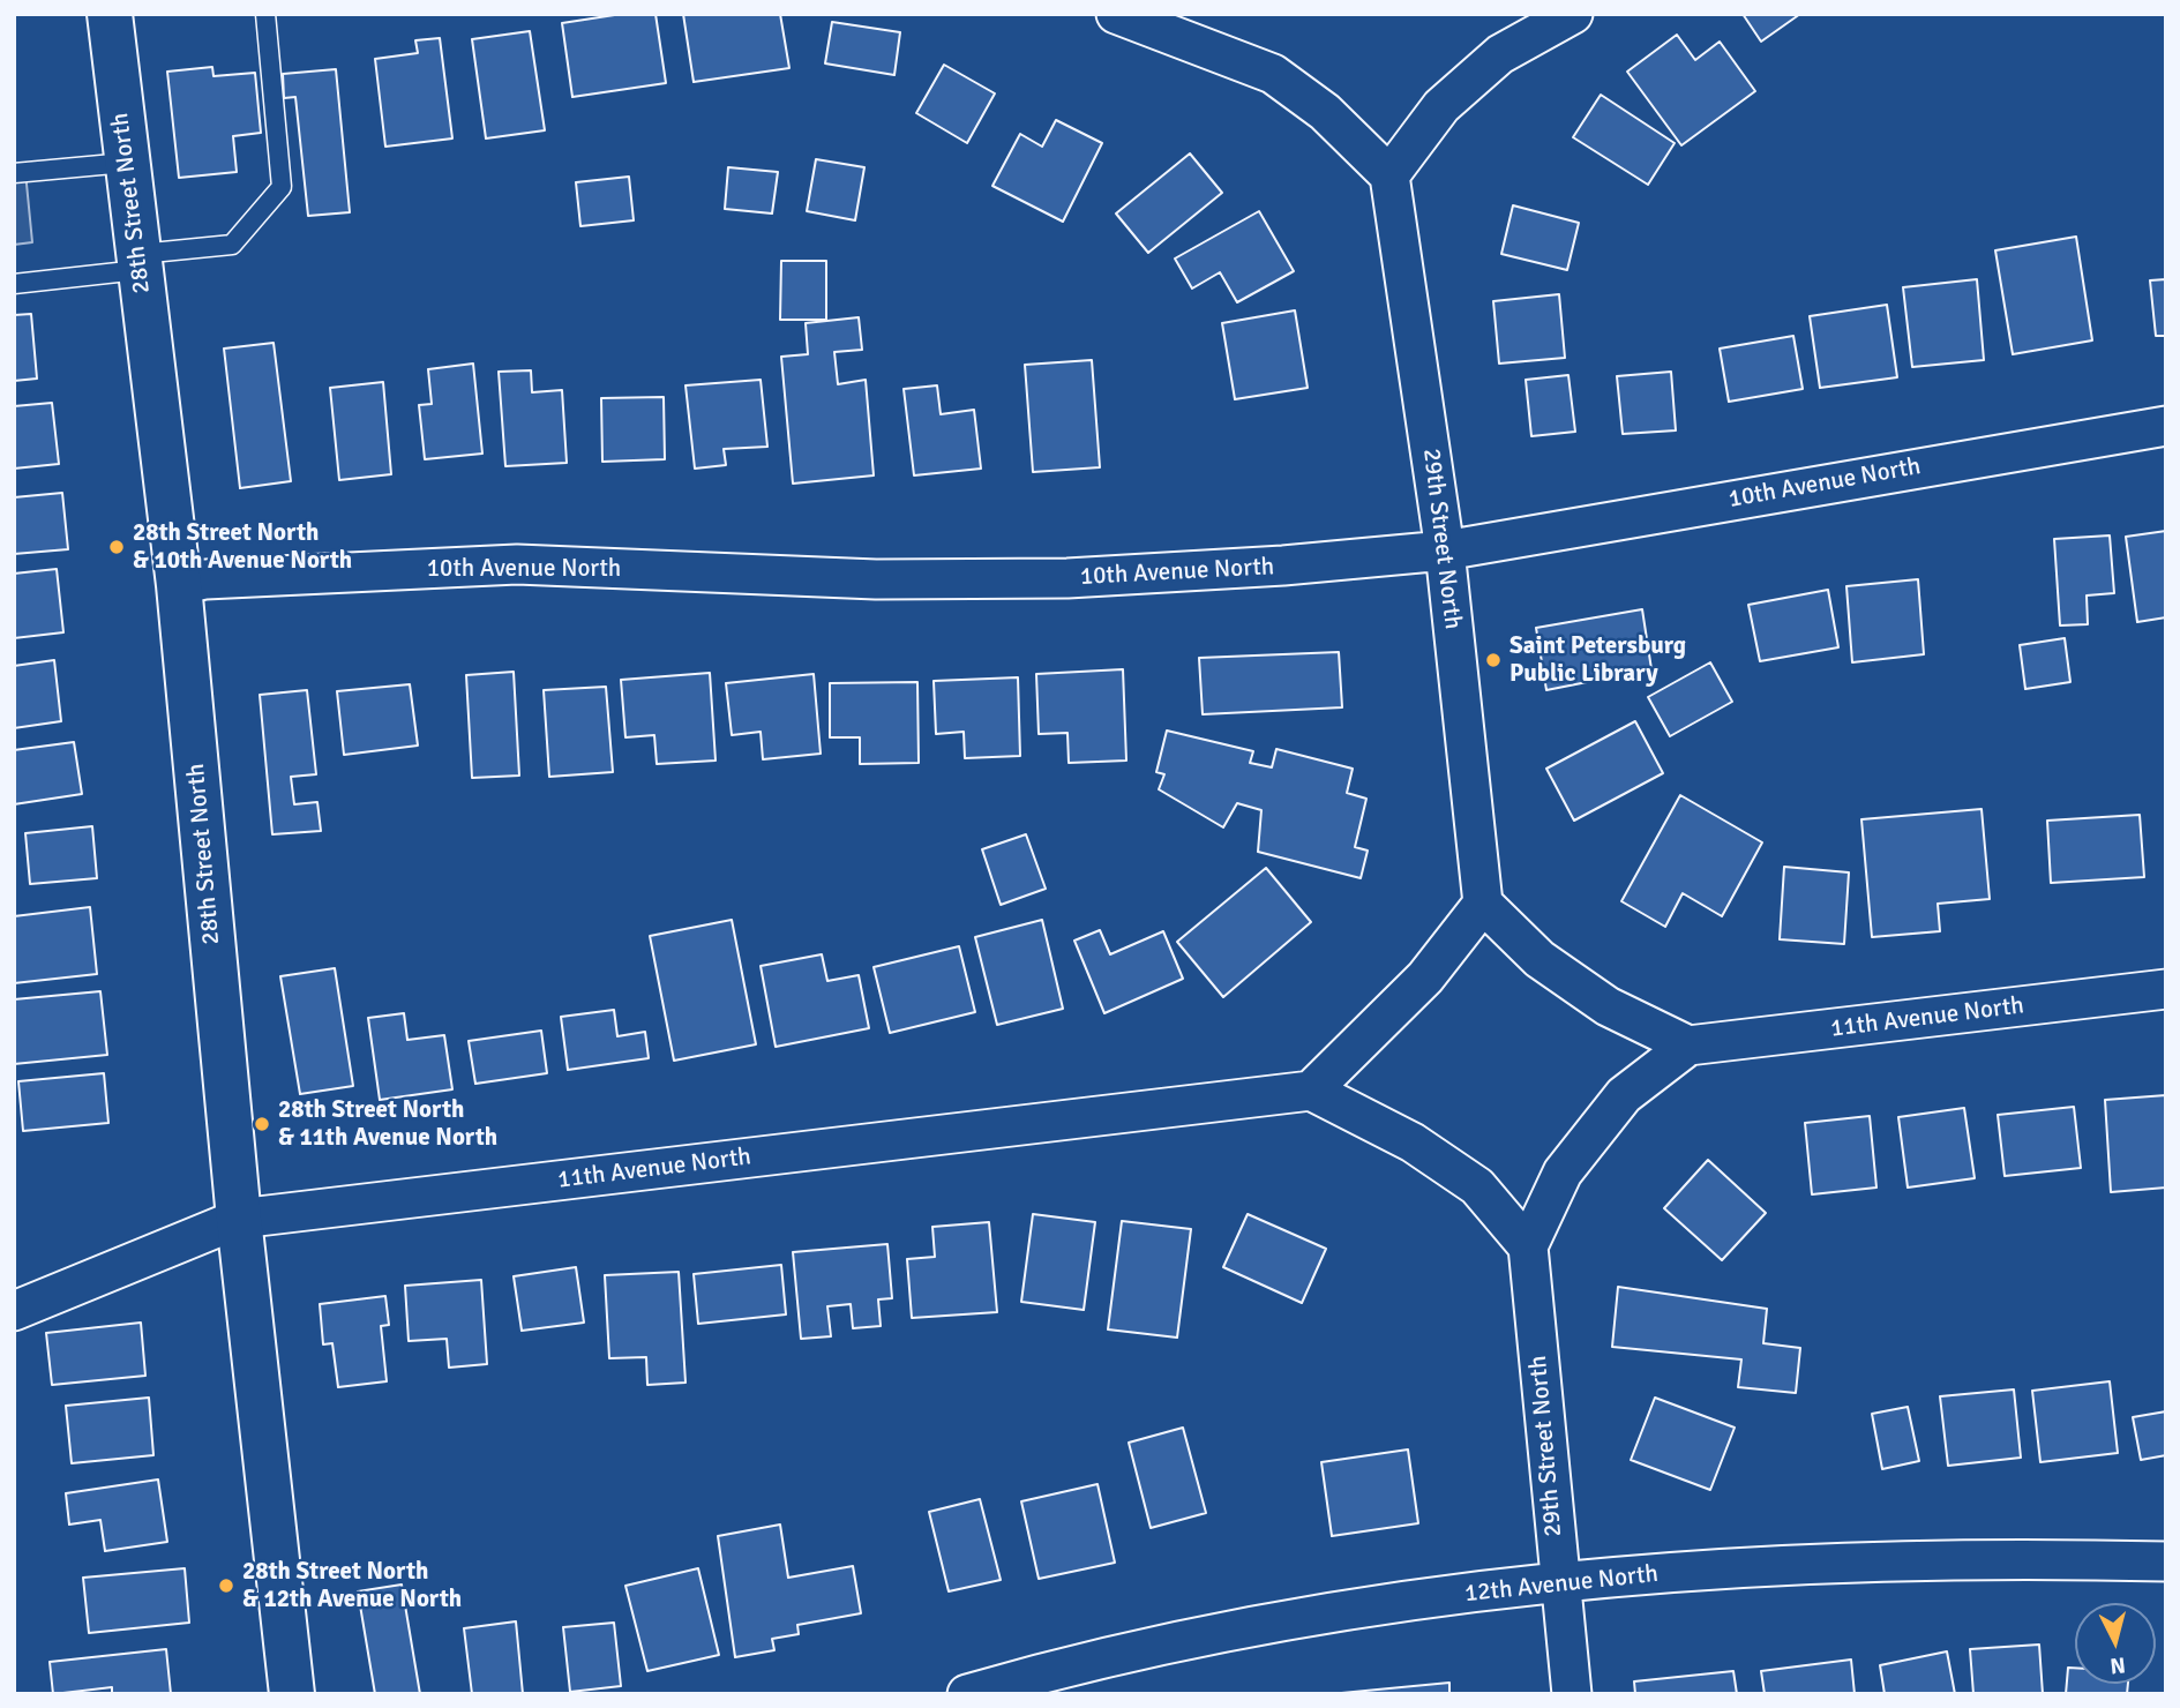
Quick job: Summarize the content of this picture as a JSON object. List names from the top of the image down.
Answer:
{
  "streets": {
    "street": [
      "28th Street North",
      "10th Avenue North",
      "29th Street North",
      "11th Avenue North",
      "12th Avenue North"
    ]
  },
  "crossings": [
    ["28th Street North", "10th Avenue North"],
    ["28th Street North", "11th Avenue North"],
    ["10th Avenue North", "29th Street North"],
    ["29th Street North", "12th Avenue North"]
  ],
  "places": [
    "28th Street North & 10th Avenue North",
    "Saint Petersburg Public Library",
    "28th Street North & 11th Avenue North",
    "28th Street North & 12th Avenue North"
  ],
  "north": "bottom"
}
